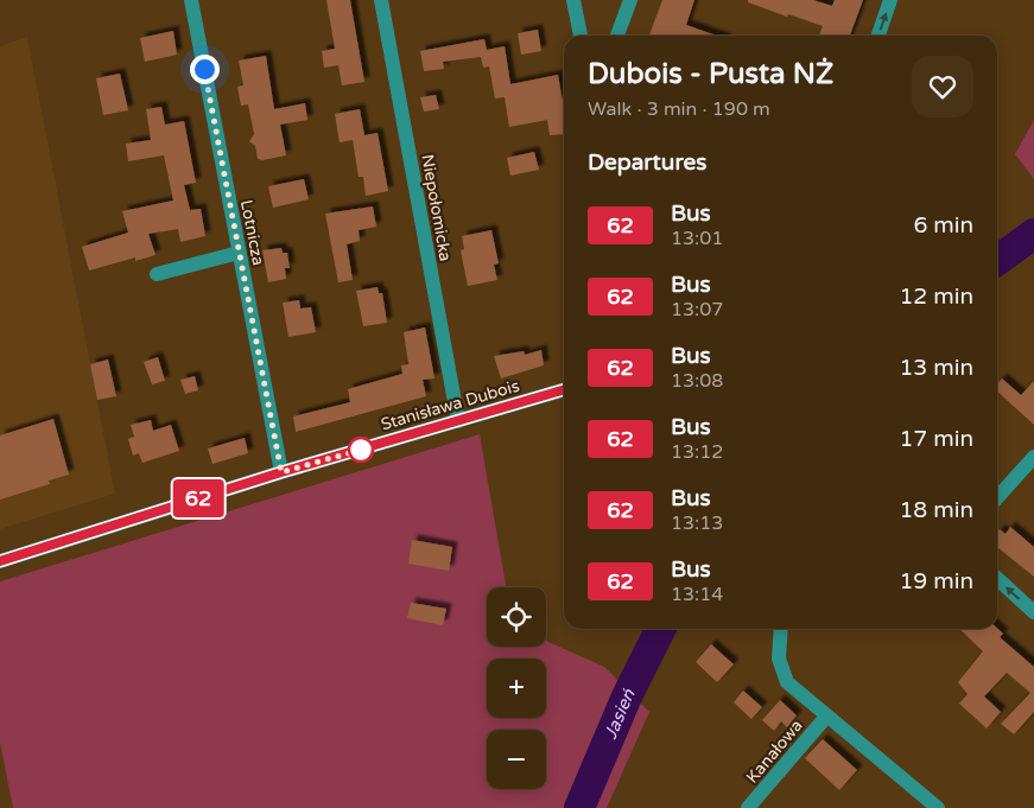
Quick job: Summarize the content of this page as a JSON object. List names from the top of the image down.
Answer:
{
  "streets": {
    "street": [
      "Niepołomicka",
      "Lotnicza",
      "Stanisława Dubois",
      "Kanałowa"
    ]
  },
  "crossings": [
    ["Niepołomicka", "Stanisława Dubois"],
    ["Lotnicza", "Stanisława Dubois"]
  ],
  "water": ["Jasień"],
  "lines": ["bus line 62"],
  "page": {
    "on_map": "62",
    "heading": [
      ["Dubois - Pusta NŻ", "Walk · 3 min · 190 m"],
      "Departures"
    ],
    "list": [
      {
        "mark": "62",
        "name": "Bus",
        "note": "13:01",
        "value": "6 min"
      },
      {
        "mark": "62",
        "name": "Bus",
        "note": "13:07",
        "value": "12 min"
      },
      {
        "mark": "62",
        "name": "Bus",
        "note": "13:08",
        "value": "13 min"
      },
      {
        "mark": "62",
        "name": "Bus",
        "note": "13:12",
        "value": "17 min"
      },
      {
        "mark": "62",
        "name": "Bus",
        "note": "13:13",
        "value": "18 min"
      },
      {
        "mark": "62",
        "name": "Bus",
        "note": "13:14",
        "value": "19 min"
      }
    ],
    "map_buttons": ["+", "−"]
  }
}
